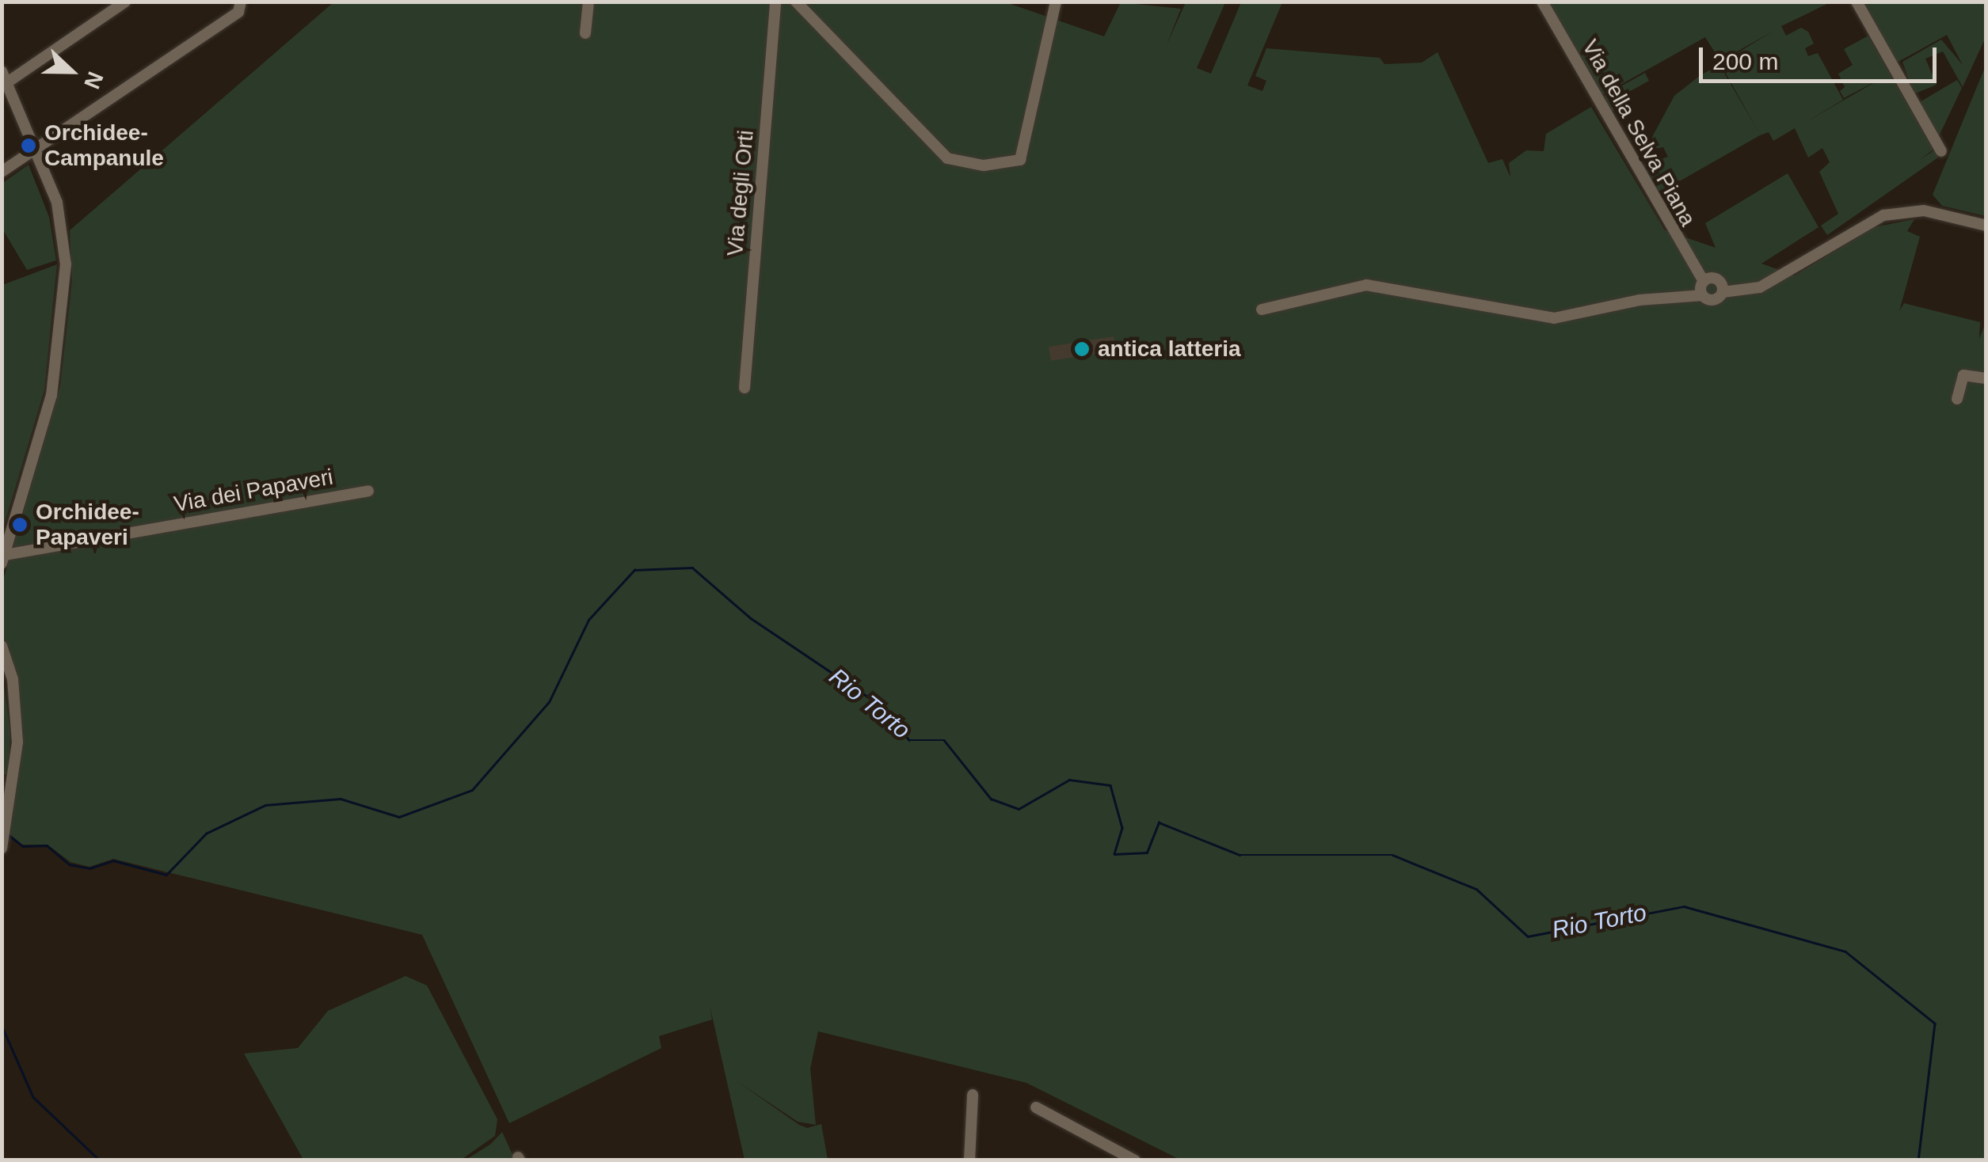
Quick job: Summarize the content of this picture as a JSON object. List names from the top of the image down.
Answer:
{
  "streets": {
    "street": ["Via della Selva Piana", "Via degli Orti", "Via dei Papaveri"]
  },
  "water": ["Rio Torto"],
  "places": ["Orchidee- Campanule", "antica latteria", "Orchidee- Papaveri"],
  "scale_bar": "200 m",
  "north": "right"
}
